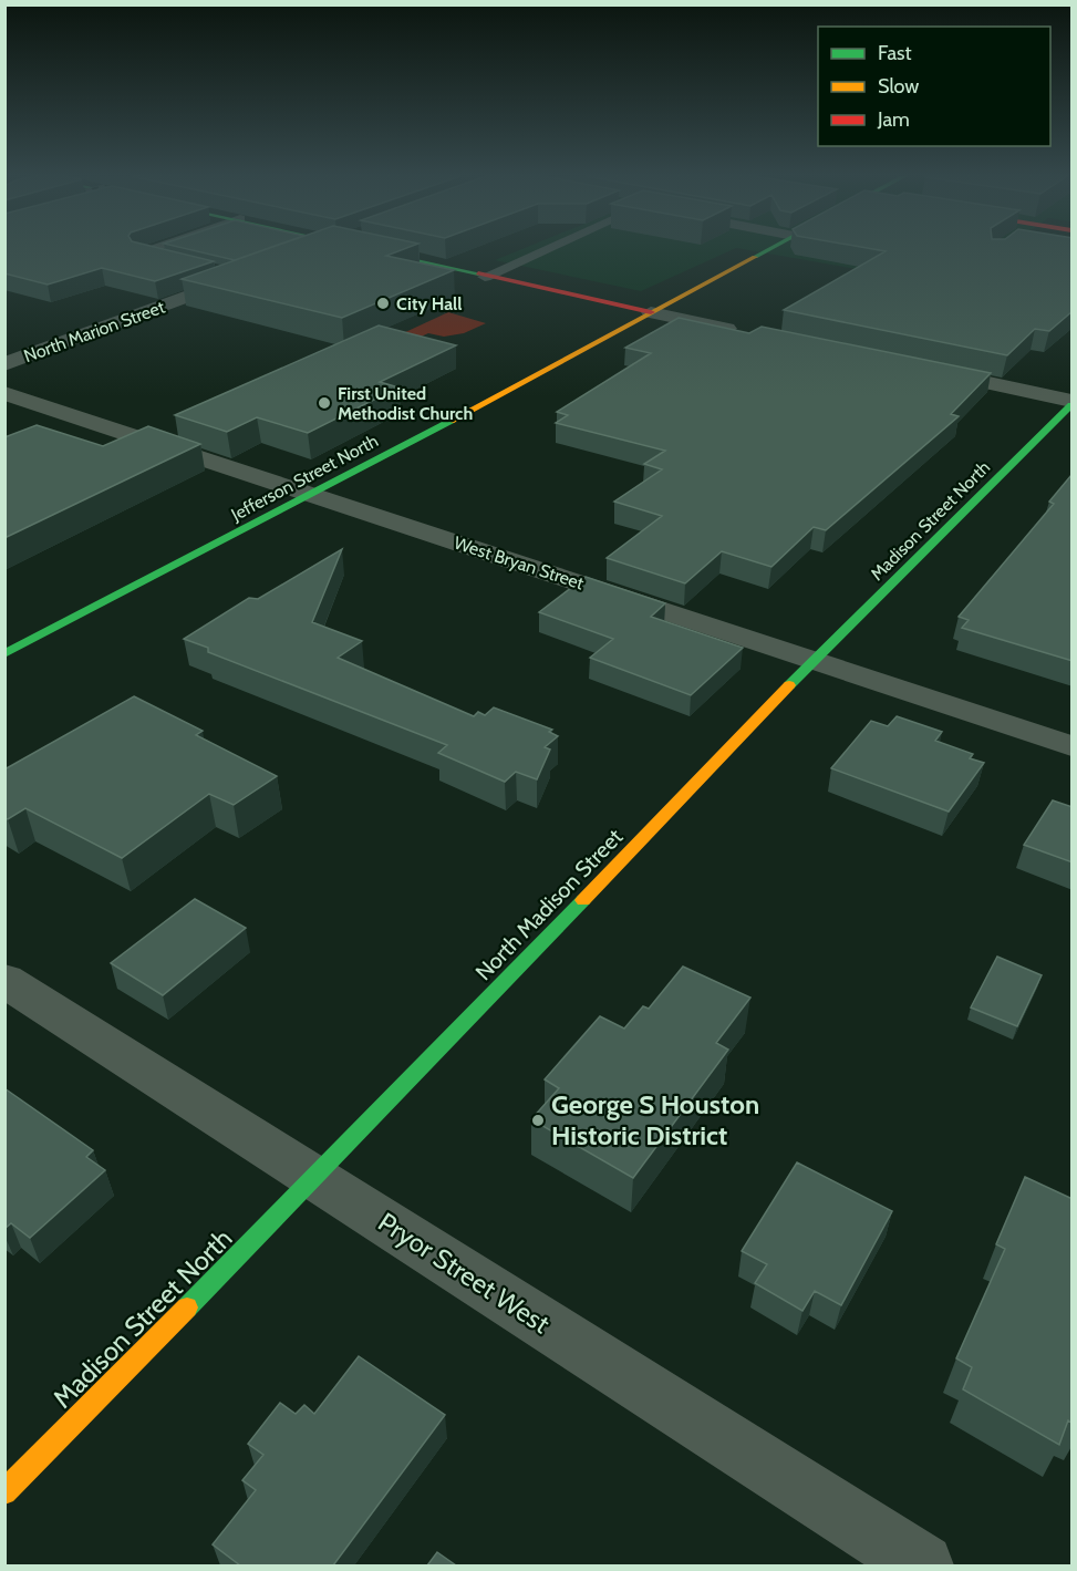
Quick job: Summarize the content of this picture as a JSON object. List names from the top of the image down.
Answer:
{
  "streets": {
    "main road": ["Jefferson Street North", "Madison Street North", "North Madison Street"],
    "street": ["North Marion Street", "West Bryan Street", "Pryor Street West"]
  },
  "crossings": [
    ["Jefferson Street North", "West Bryan Street"],
    ["Madison Street North", "West Bryan Street"],
    ["Madison Street North", "North Madison Street"],
    ["Madison Street North", "Pryor Street West"],
    ["West Bryan Street", "North Madison Street"],
    ["North Madison Street", "Pryor Street West"]
  ],
  "places": ["City Hall", "First United Methodist Church", "George S Houston Historic District"],
  "legend": ["Fast", "Slow", "Jam"]
}
